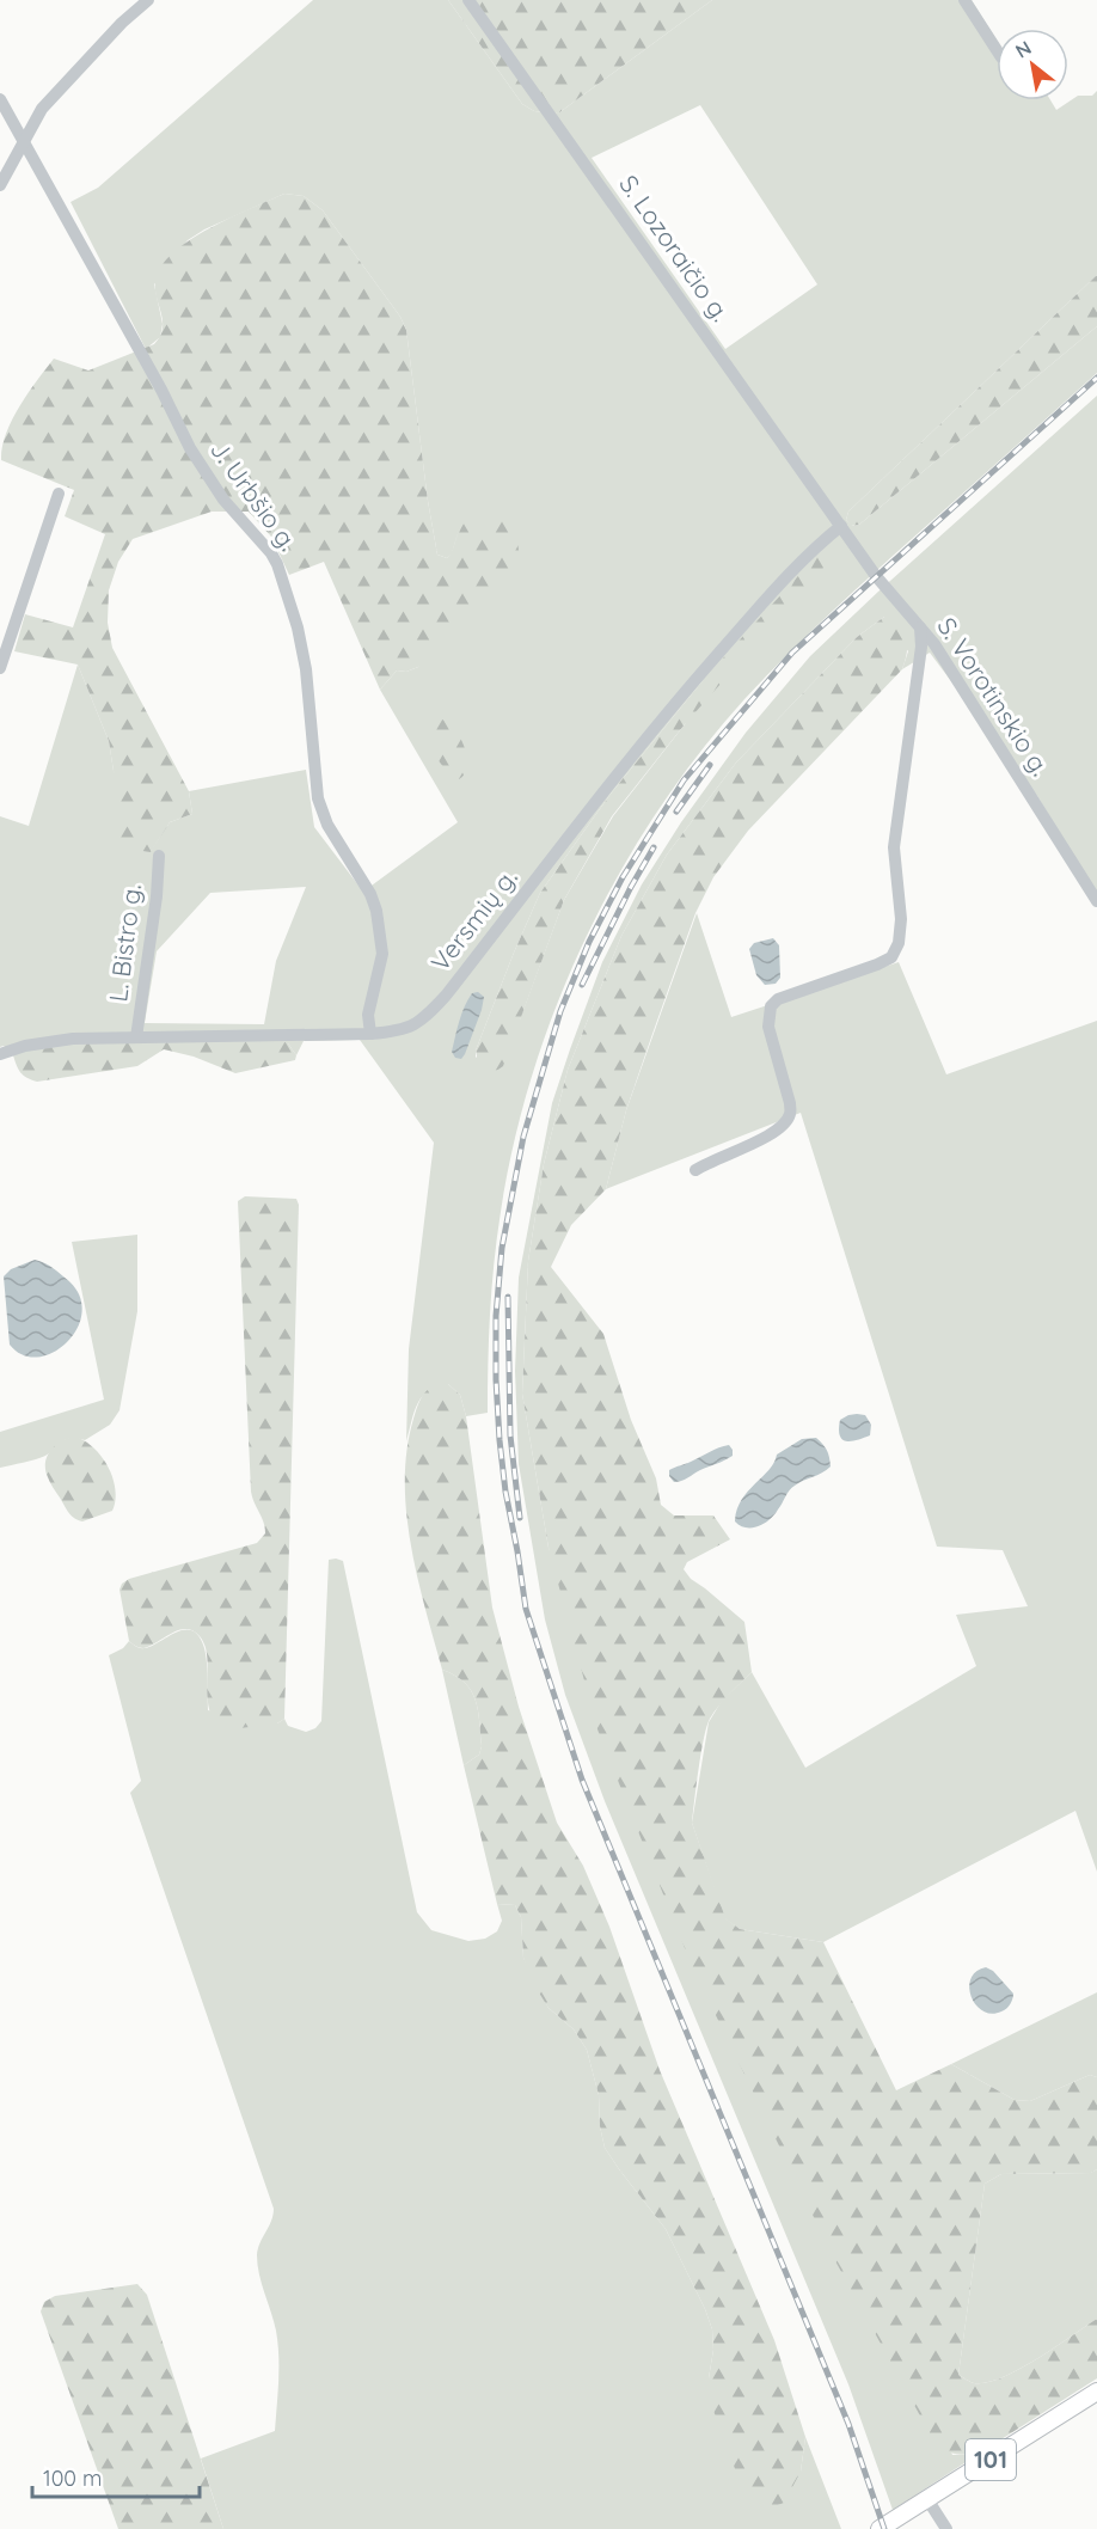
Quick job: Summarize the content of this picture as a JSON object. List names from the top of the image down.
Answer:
{
  "streets": {
    "main road": ["101"],
    "street": [
      "S. Lozoraičio g.",
      "J. Urbšio g.",
      "S. Vorotinskio g.",
      "Versmių g.",
      "L. Bistro g."
    ]
  },
  "crossings": [
    ["S. Lozoraičio g.", "S. Vorotinskio g."],
    ["S. Lozoraičio g.", "Versmių g."],
    ["J. Urbšio g.", "Versmių g."],
    ["S. Vorotinskio g.", "Versmių g."],
    ["Versmių g.", "L. Bistro g."]
  ],
  "scale_bar": "100 m",
  "north": "top left"
}
